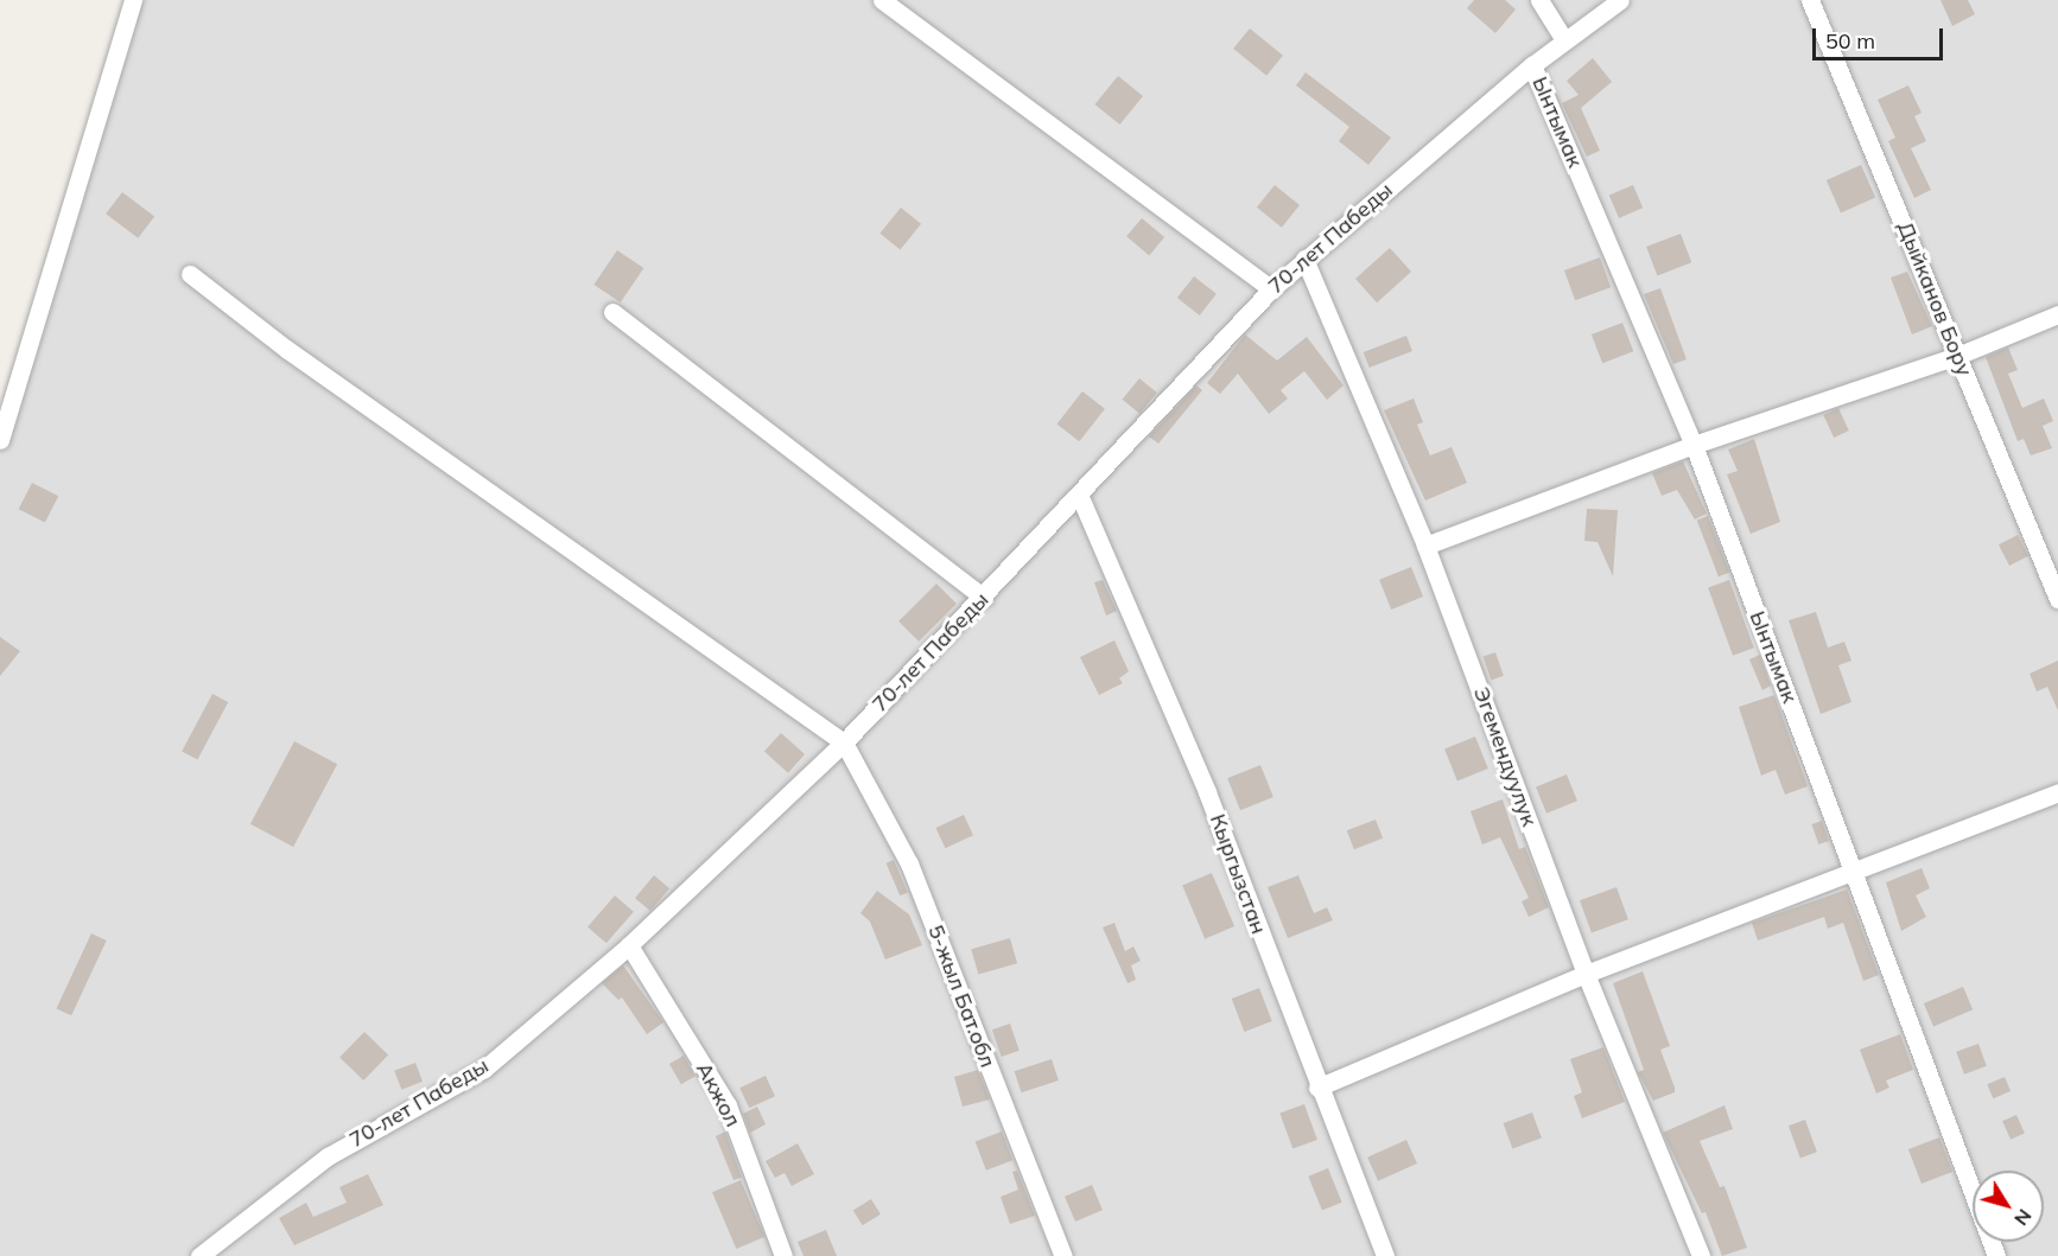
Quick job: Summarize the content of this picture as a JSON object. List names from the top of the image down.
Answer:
{
  "streets": {
    "street": [
      "Ынтымак",
      "70-лет Пабеды",
      "Дыйканов Бору",
      "Эгемендуулук",
      "Кыргызстан",
      "5-жыл Бат.обл",
      "Акжол"
    ]
  },
  "crossings": [
    ["Ынтымак", "70-лет Пабеды"],
    ["70-лет Пабеды", "Эгемендуулук"],
    ["70-лет Пабеды", "Кыргызстан"],
    ["70-лет Пабеды", "5-жыл Бат.обл"],
    ["70-лет Пабеды", "Акжол"]
  ],
  "scale_bar": "50 m",
  "north": "bottom right"
}
